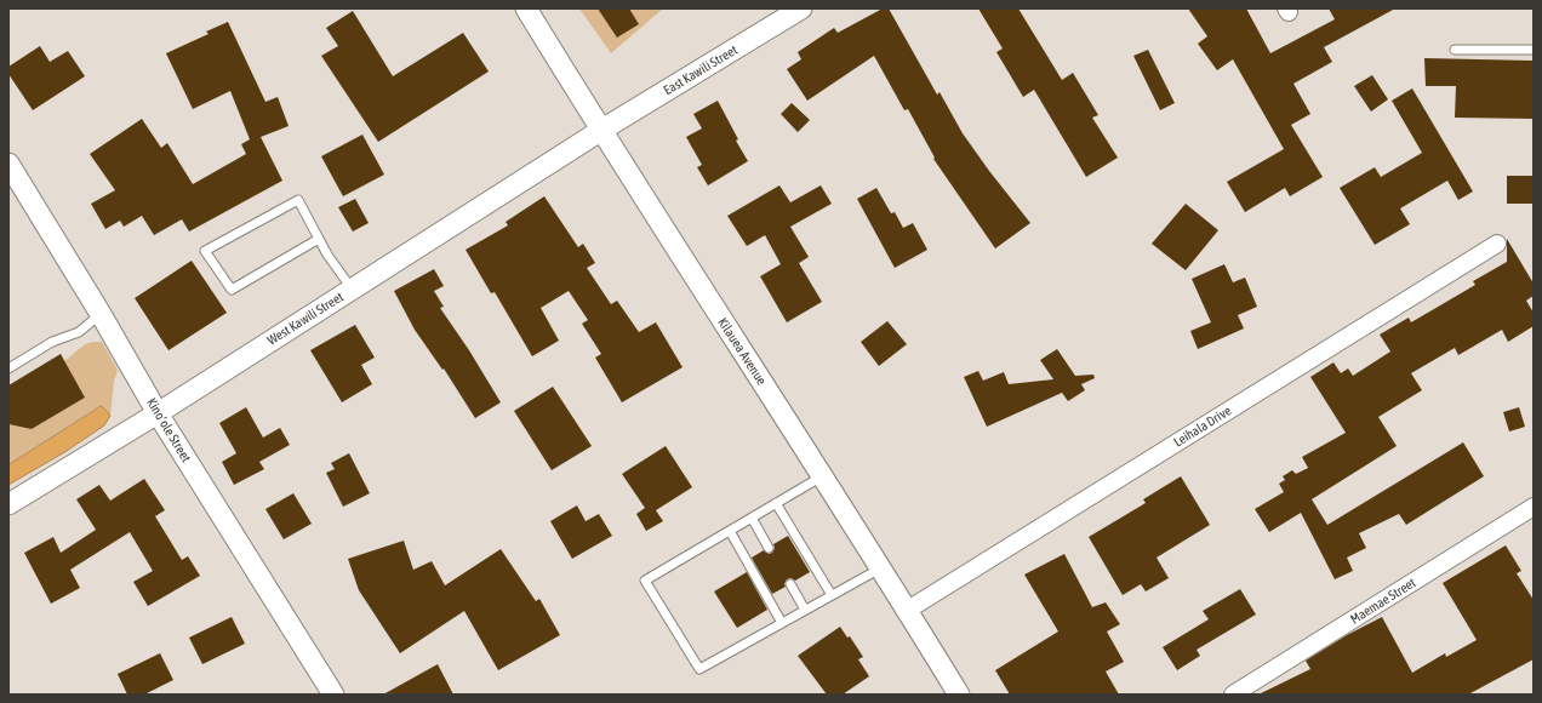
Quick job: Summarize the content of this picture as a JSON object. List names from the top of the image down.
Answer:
{
  "streets": {
    "street": [
      "East Kawili Street",
      "West Kawili Street",
      "Kilauea Avenue",
      "Leihala Drive",
      "Kinoʻole Street",
      "Maemae Street"
    ]
  },
  "crossings": [
    ["East Kawili Street", "West Kawili Street"],
    ["East Kawili Street", "Kilauea Avenue"],
    ["West Kawili Street", "Kilauea Avenue"],
    ["West Kawili Street", "Kinoʻole Street"],
    ["Kilauea Avenue", "Leihala Drive"]
  ]
}
